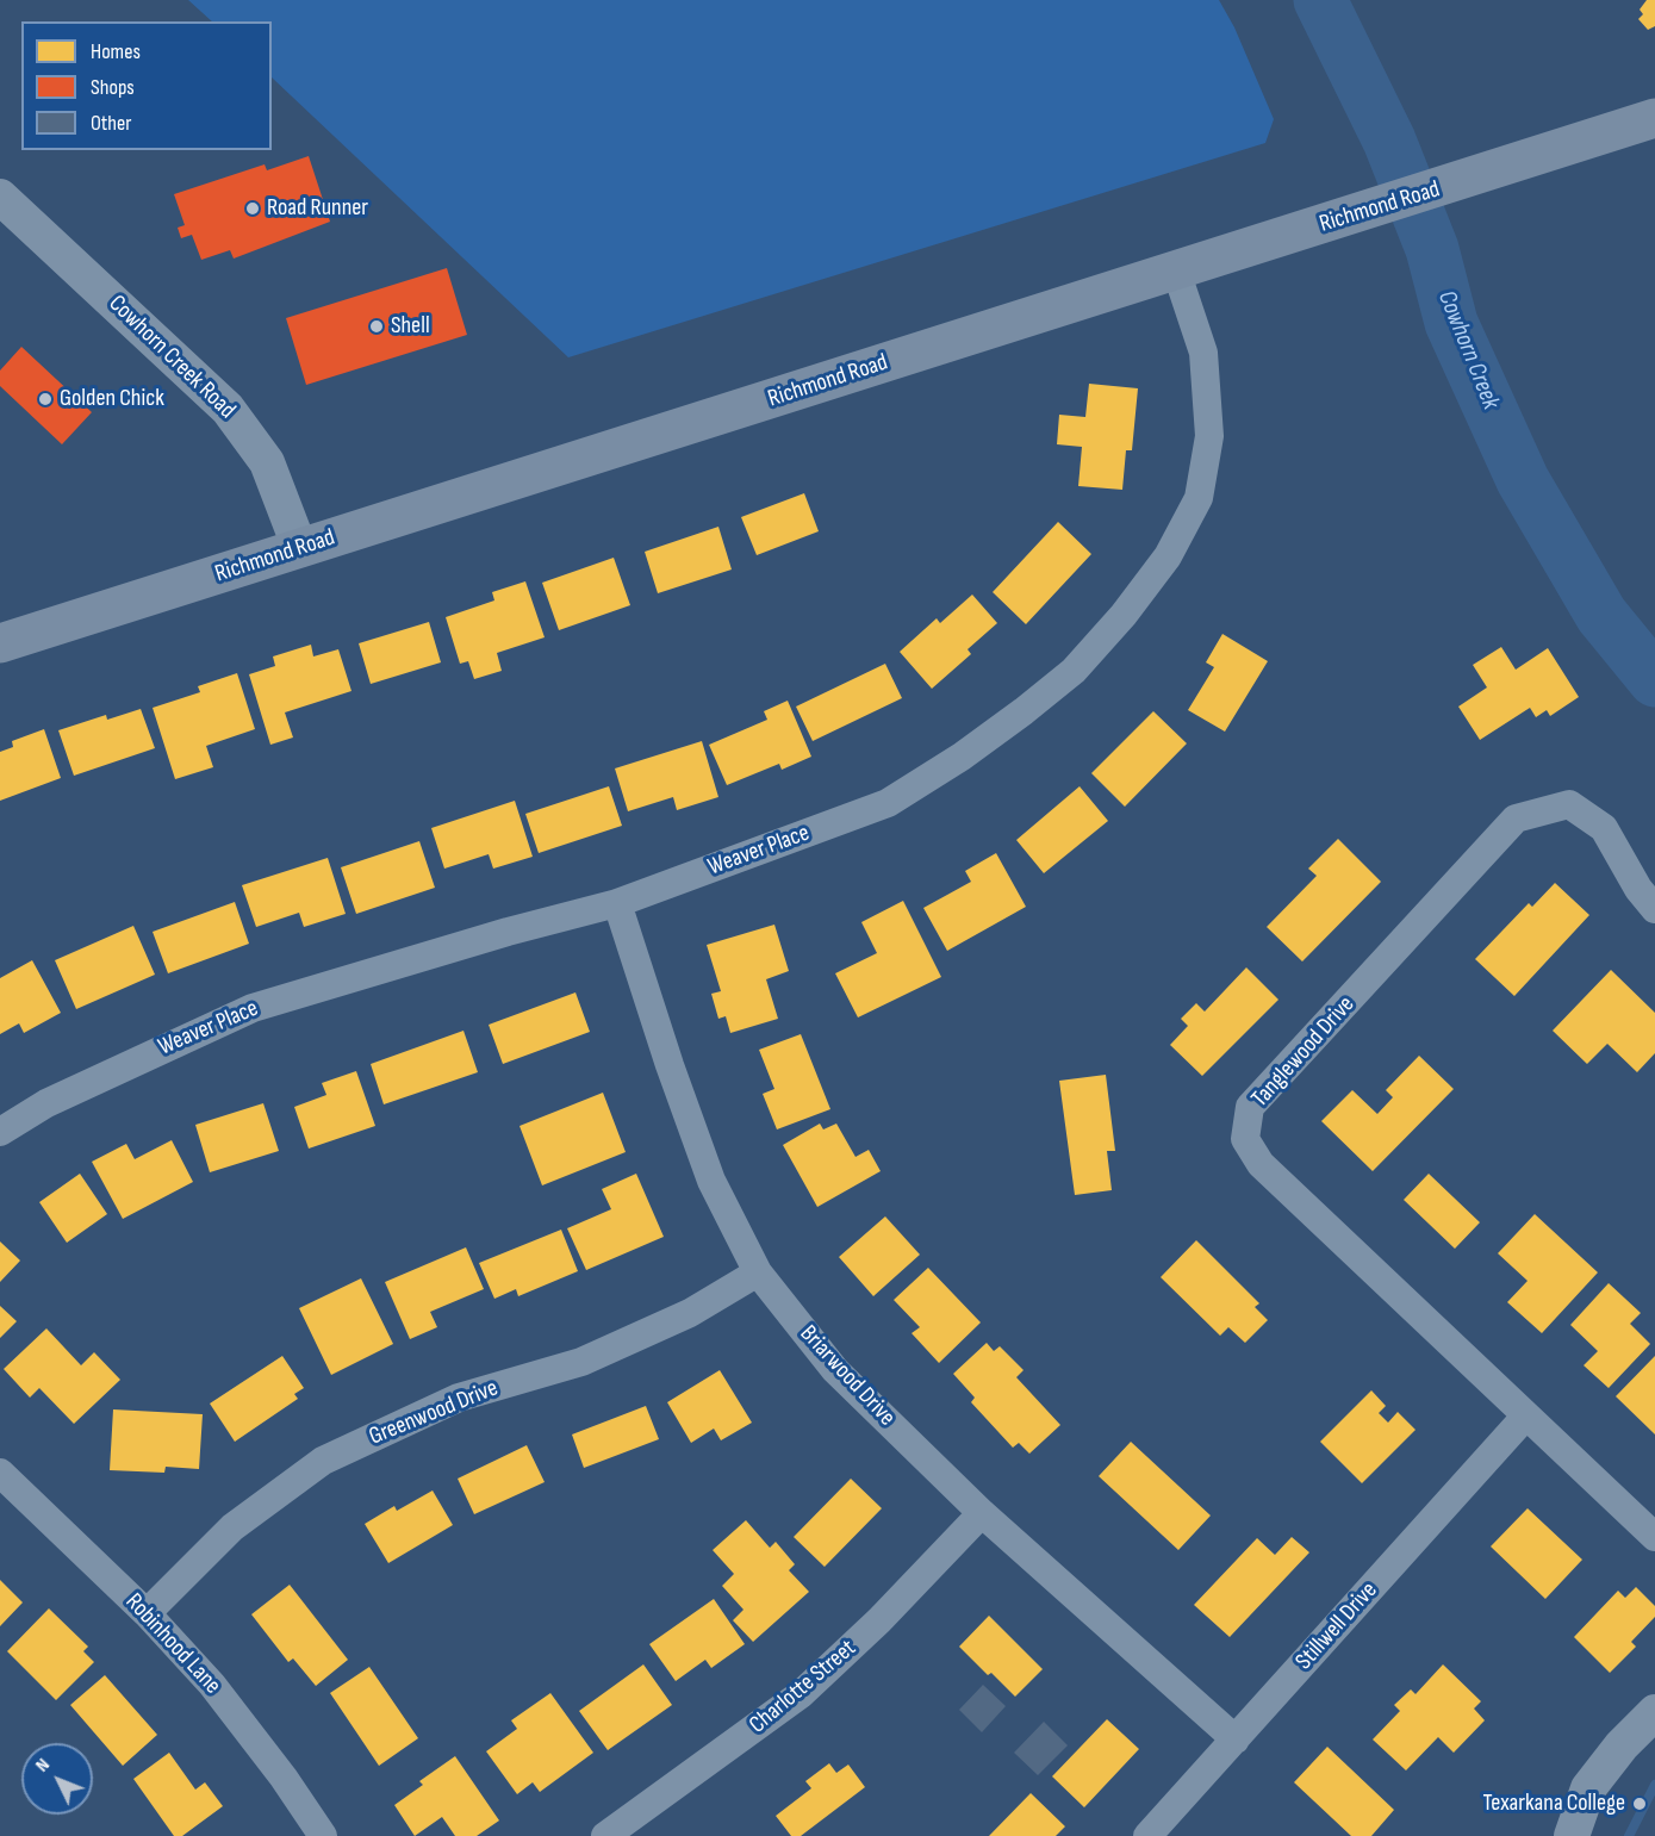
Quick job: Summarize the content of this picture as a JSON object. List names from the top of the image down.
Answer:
{
  "streets": {
    "main road": ["Richmond Road"],
    "street": [
      "Cowhorn Creek Road",
      "Weaver Place",
      "Tanglewood Drive",
      "Briarwood Drive",
      "Greenwood Drive",
      "Stillwell Drive",
      "Robinhood Lane",
      "Charlotte Street"
    ]
  },
  "crossings": [
    ["Richmond Road", "Cowhorn Creek Road"],
    ["Richmond Road", "Weaver Place"],
    ["Weaver Place", "Briarwood Drive"],
    ["Tanglewood Drive", "Stillwell Drive"],
    ["Briarwood Drive", "Greenwood Drive"],
    ["Briarwood Drive", "Stillwell Drive"],
    ["Briarwood Drive", "Charlotte Street"],
    ["Greenwood Drive", "Robinhood Lane"]
  ],
  "water": ["Cowhorn Creek"],
  "places": [
    "Road Runner",
    "Shell",
    "Golden Chick",
    "Texarkana College"
  ],
  "legend": ["Homes", "Shops", "Other"],
  "north": "top left"
}
